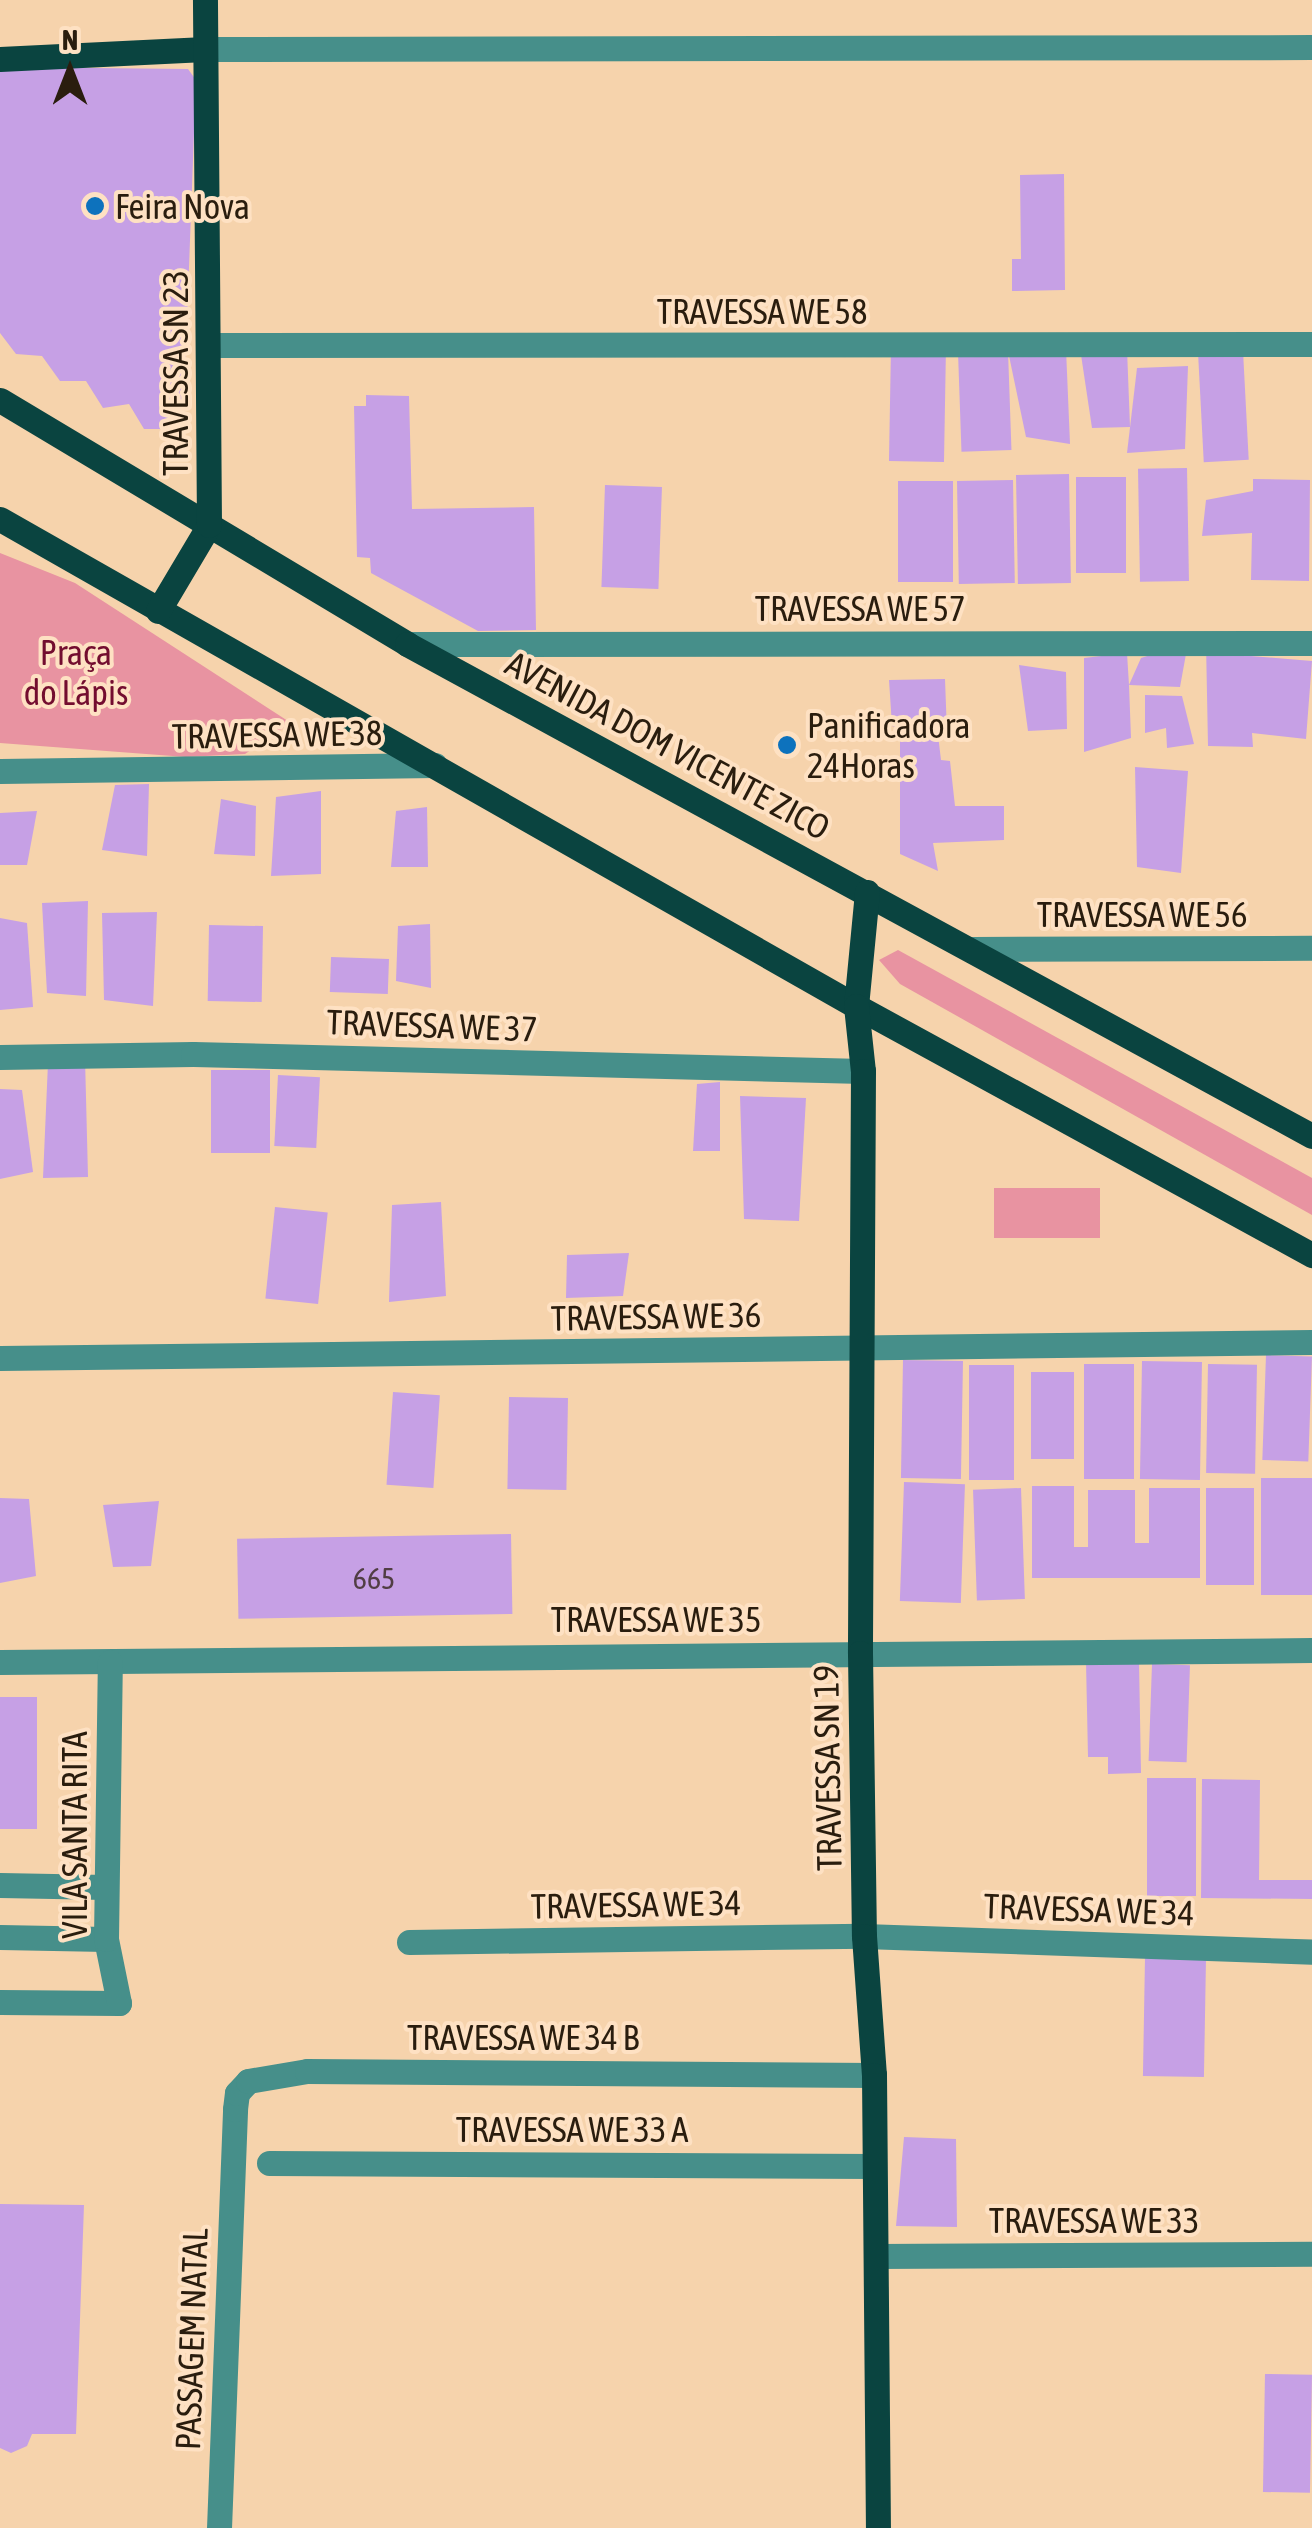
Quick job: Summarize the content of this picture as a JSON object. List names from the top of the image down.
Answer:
{
  "streets": {
    "main road": ["TRAVESSA SN 23", "AVENIDA DOM VICENTE ZICO", "TRAVESSA SN 19"],
    "street": [
      "TRAVESSA WE 58",
      "TRAVESSA WE 57",
      "TRAVESSA WE 38",
      "TRAVESSA WE 56",
      "TRAVESSA WE 37",
      "TRAVESSA WE 36",
      "TRAVESSA WE 35",
      "VILA SANTA RITA",
      "TRAVESSA WE 34",
      "TRAVESSA WE 34 B",
      "TRAVESSA WE 33 A",
      "TRAVESSA WE 33",
      "PASSAGEM NATAL"
    ]
  },
  "crossings": [
    ["TRAVESSA WE 58", "TRAVESSA SN 23"],
    ["TRAVESSA SN 23", "AVENIDA DOM VICENTE ZICO"],
    ["TRAVESSA WE 57", "AVENIDA DOM VICENTE ZICO"],
    ["AVENIDA DOM VICENTE ZICO", "TRAVESSA WE 56"],
    ["AVENIDA DOM VICENTE ZICO", "TRAVESSA SN 19"],
    ["TRAVESSA WE 37", "TRAVESSA SN 19"],
    ["TRAVESSA WE 36", "TRAVESSA SN 19"],
    ["TRAVESSA WE 35", "TRAVESSA SN 19"],
    ["TRAVESSA WE 35", "VILA SANTA RITA"],
    ["TRAVESSA SN 19", "TRAVESSA WE 34"],
    ["TRAVESSA SN 19", "TRAVESSA WE 34 B"],
    ["TRAVESSA SN 19", "TRAVESSA WE 33 A"],
    ["TRAVESSA SN 19", "TRAVESSA WE 33"],
    ["TRAVESSA WE 34 B", "PASSAGEM NATAL"]
  ],
  "parks": ["Praça do Lápis"],
  "places": ["Feira Nova", "Panificadora 24Horas"],
  "house_numbers": ["665"],
  "north": "top"
}
